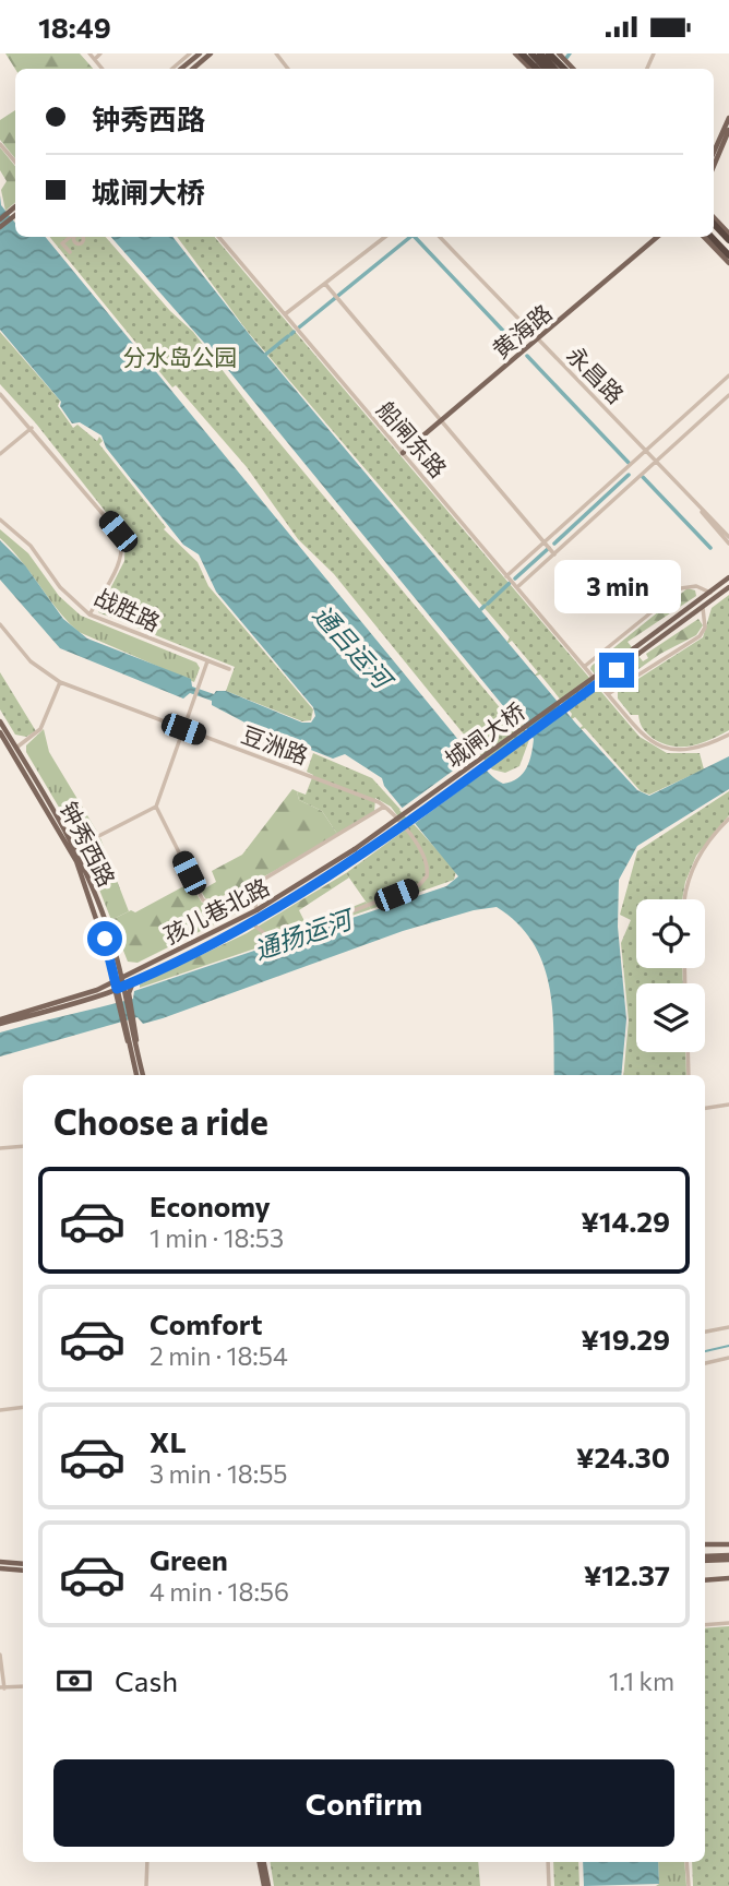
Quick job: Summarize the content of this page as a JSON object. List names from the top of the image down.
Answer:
{
  "streets": {
    "main road": [
      "黄海路",
      "城闸大桥",
      "钟秀西路",
      "孩儿巷北路"
    ],
    "street": [
      "永昌路",
      "船闸东路",
      "战胜路",
      "豆洲路"
    ]
  },
  "crossings": [
    ["黄海路", "永昌路"],
    ["黄海路", "船闸东路"],
    ["城闸大桥", "孩儿巷北路"],
    ["钟秀西路", "孩儿巷北路"]
  ],
  "water": ["通吕运河", "通扬运河"],
  "parks": ["分水岛公园"],
  "page": {
    "status": "18:49",
    "banner": ["钟秀西路", "城闸大桥"],
    "bubble": "3 min",
    "heading": "Choose a ride",
    "list": [
      {
        "name": "Economy",
        "note": "1 min · 18:53",
        "value": "¥14.29"
      },
      {
        "name": "Comfort",
        "note": "2 min · 18:54",
        "value": "¥19.29"
      },
      {
        "name": "XL",
        "note": "3 min · 18:55",
        "value": "¥24.30"
      },
      {
        "name": "Green",
        "note": "4 min · 18:56",
        "value": "¥12.37"
      }
    ],
    "pay": ["Cash", "1.1 km"],
    "buttons": "Confirm"
  }
}
